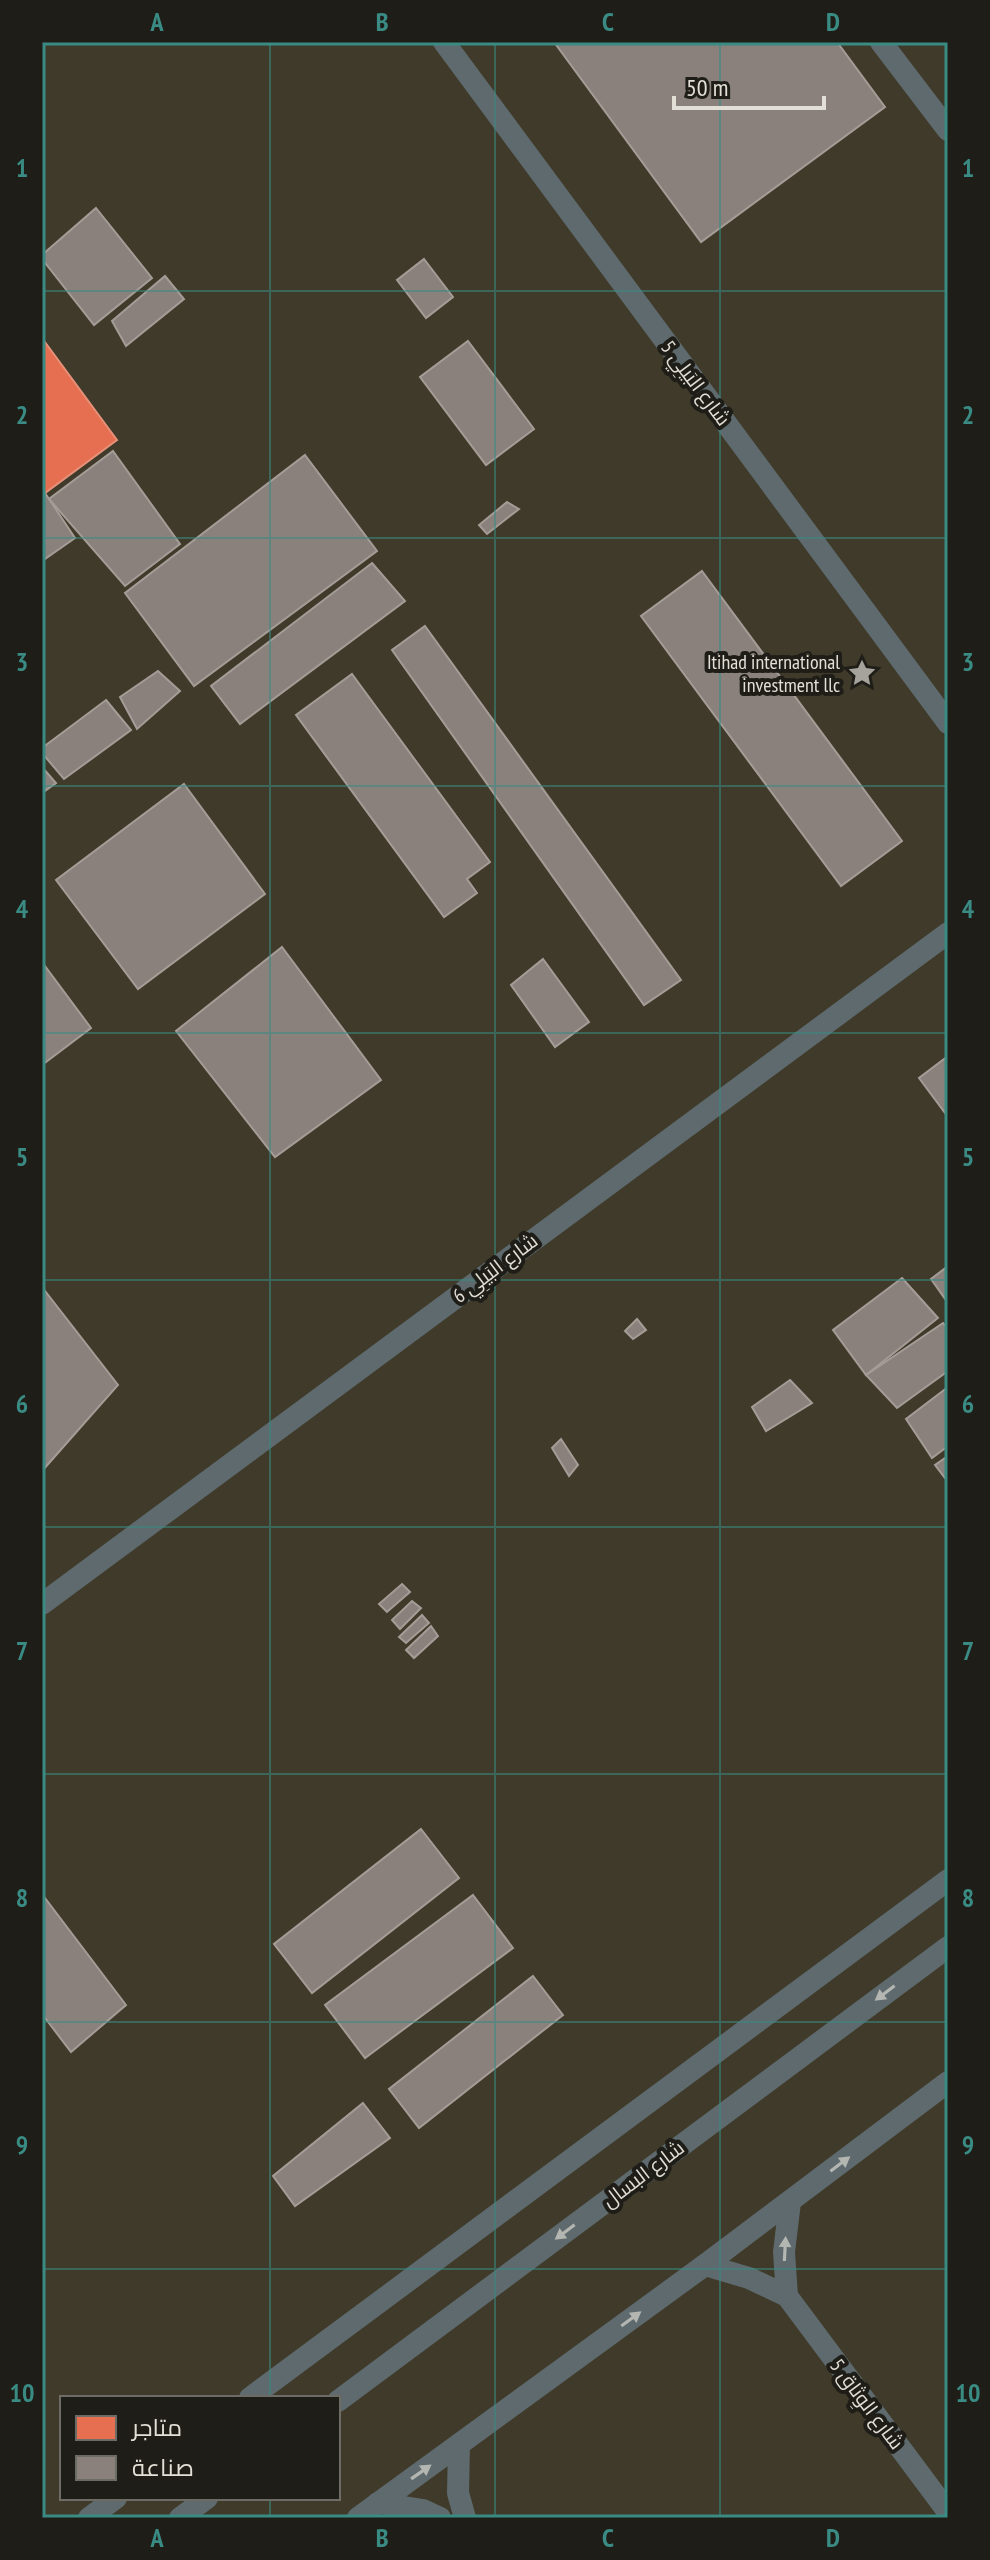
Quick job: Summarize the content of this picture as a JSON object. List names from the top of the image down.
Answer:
{
  "streets": {
    "street": [
      "شارع البَيلِي 5",
      "شارع البَيلِي 6",
      "شارع البسال",
      "شارع الوِثاق 5"
    ]
  },
  "places": {
    "place": ["Itihad international investment llc"]
  },
  "legend": ["متاجر", "صناعة"],
  "scale_bar": "50 m",
  "grid": {
    "columns": [
      "A",
      "B",
      "C",
      "D"
    ],
    "rows": [
      "1",
      "2",
      "3",
      "4",
      "5",
      "6",
      "7",
      "8",
      "9",
      "10"
    ]
  }
}
